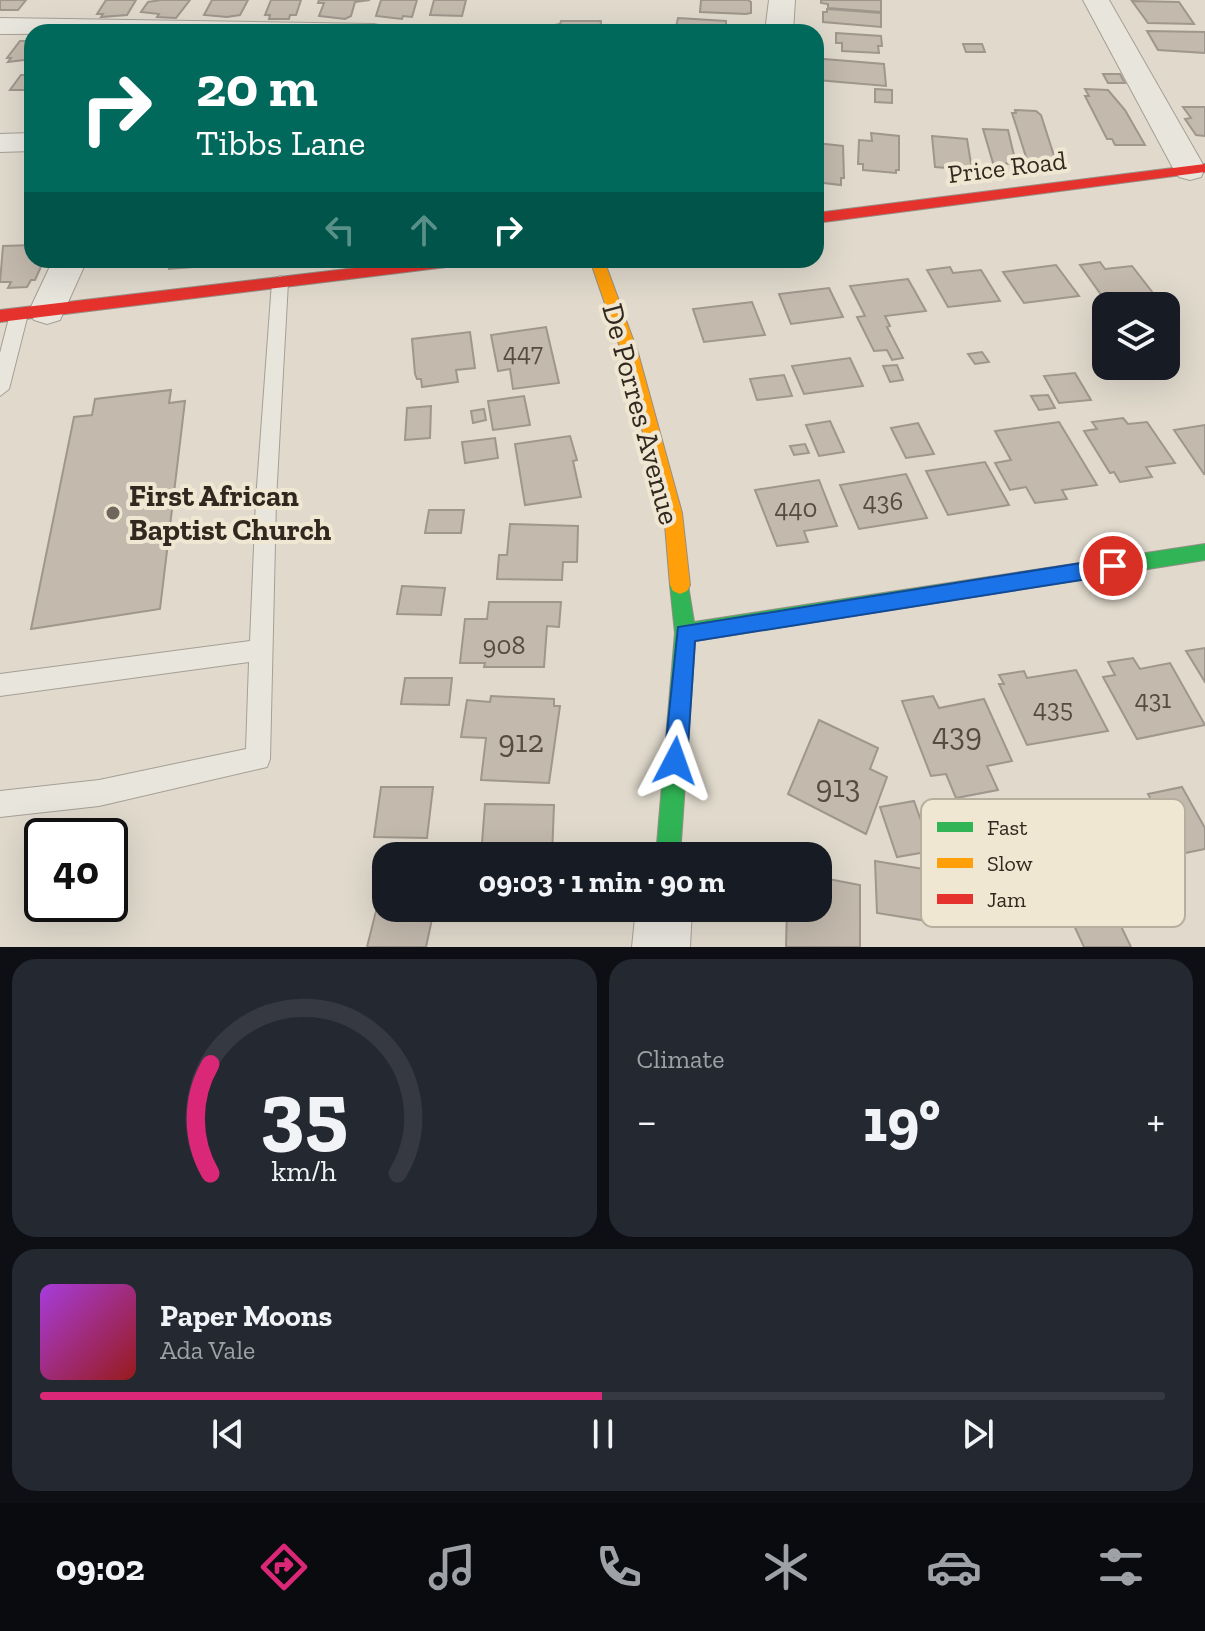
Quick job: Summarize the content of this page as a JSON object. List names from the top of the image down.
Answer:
{
  "streets": {
    "street": ["Price Road", "De Porres Avenue"]
  },
  "places": ["First African Baptist Church"],
  "house_numbers": [
    "447",
    "436",
    "440",
    "908",
    "431",
    "435",
    "439",
    "912",
    "913"
  ],
  "legend": ["Fast", "Slow", "Jam"],
  "page": {
    "turn": ["20 m", "Tibbs Lane"],
    "limit": "40",
    "trip": "09:03 · 1 min · 90 m",
    "tile": "Climate",
    "heat": ["−", "19°", "+"],
    "song": ["Paper Moons", "Ada Vale"],
    "tabs": "09:02",
    "gauge": ["35", "km/h"]
  }
}
